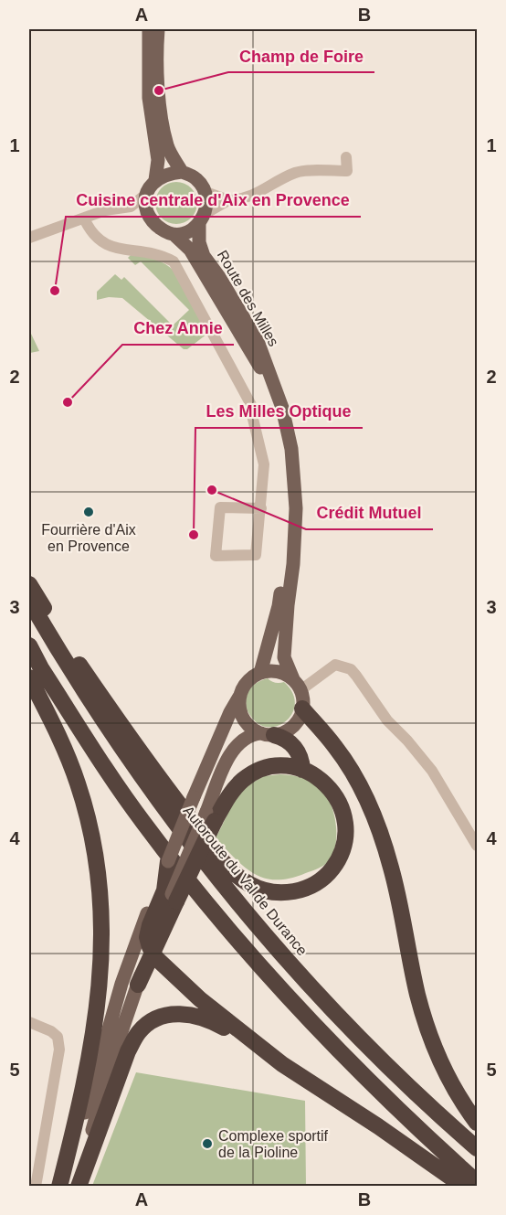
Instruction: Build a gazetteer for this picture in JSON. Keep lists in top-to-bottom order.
{
  "streets": {
    "highway": ["Autoroute du Val de Durance"],
    "main road": ["Route des Milles"]
  },
  "places": [
    "Champ de Foire",
    "Cuisine centrale d'Aix en Provence",
    "Chez Annie",
    "Crédit Mutuel",
    "Fourrière d'Aix en Provence",
    "Les Milles Optique",
    "Complexe sportif de la Pioline"
  ],
  "grid": {
    "columns": ["A", "B"],
    "rows": [
      "1",
      "2",
      "3",
      "4",
      "5"
    ]
  }
}
